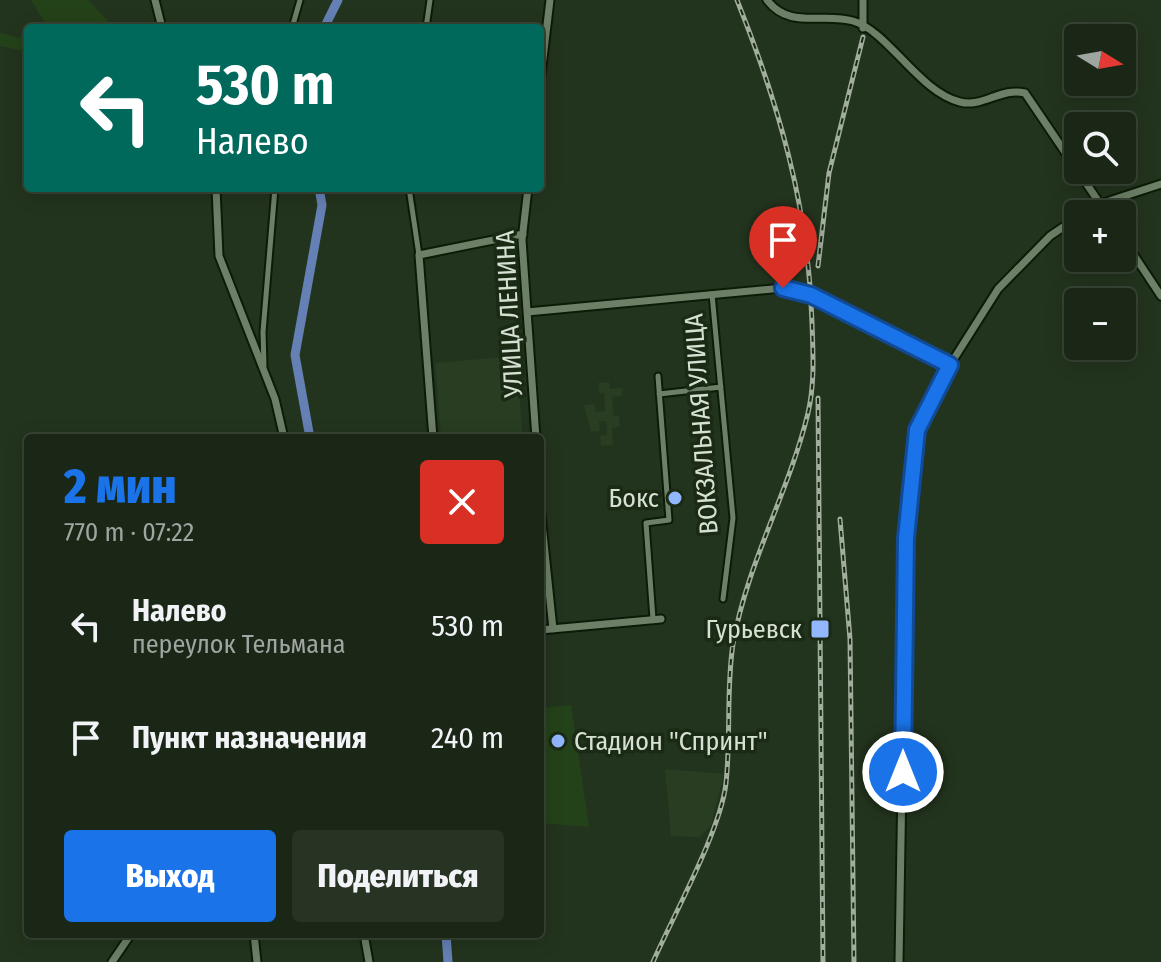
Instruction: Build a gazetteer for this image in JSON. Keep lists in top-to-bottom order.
{
  "streets": {
    "street": ["УЛИЦА ЛЕНИНА", "ВОКЗАЛЬНАЯ УЛИЦА"]
  },
  "places": {
    "other": ["Бокс", "Стадион \"Спринт\""],
    "transit": ["Гурьевск"]
  },
  "north": "right",
  "page": {
    "map_buttons": ["+", "−"],
    "turn": ["530 m", "Налево"],
    "heading": ["2 мин", "770 m · 07:22"],
    "list": [
      {
        "name": "Налево",
        "note": "переулок Тельмана",
        "value": "530 m"
      },
      {
        "name": "Пункт назначения",
        "value": "240 m"
      }
    ],
    "buttons": ["Выход", "Поделиться"]
  }
}
